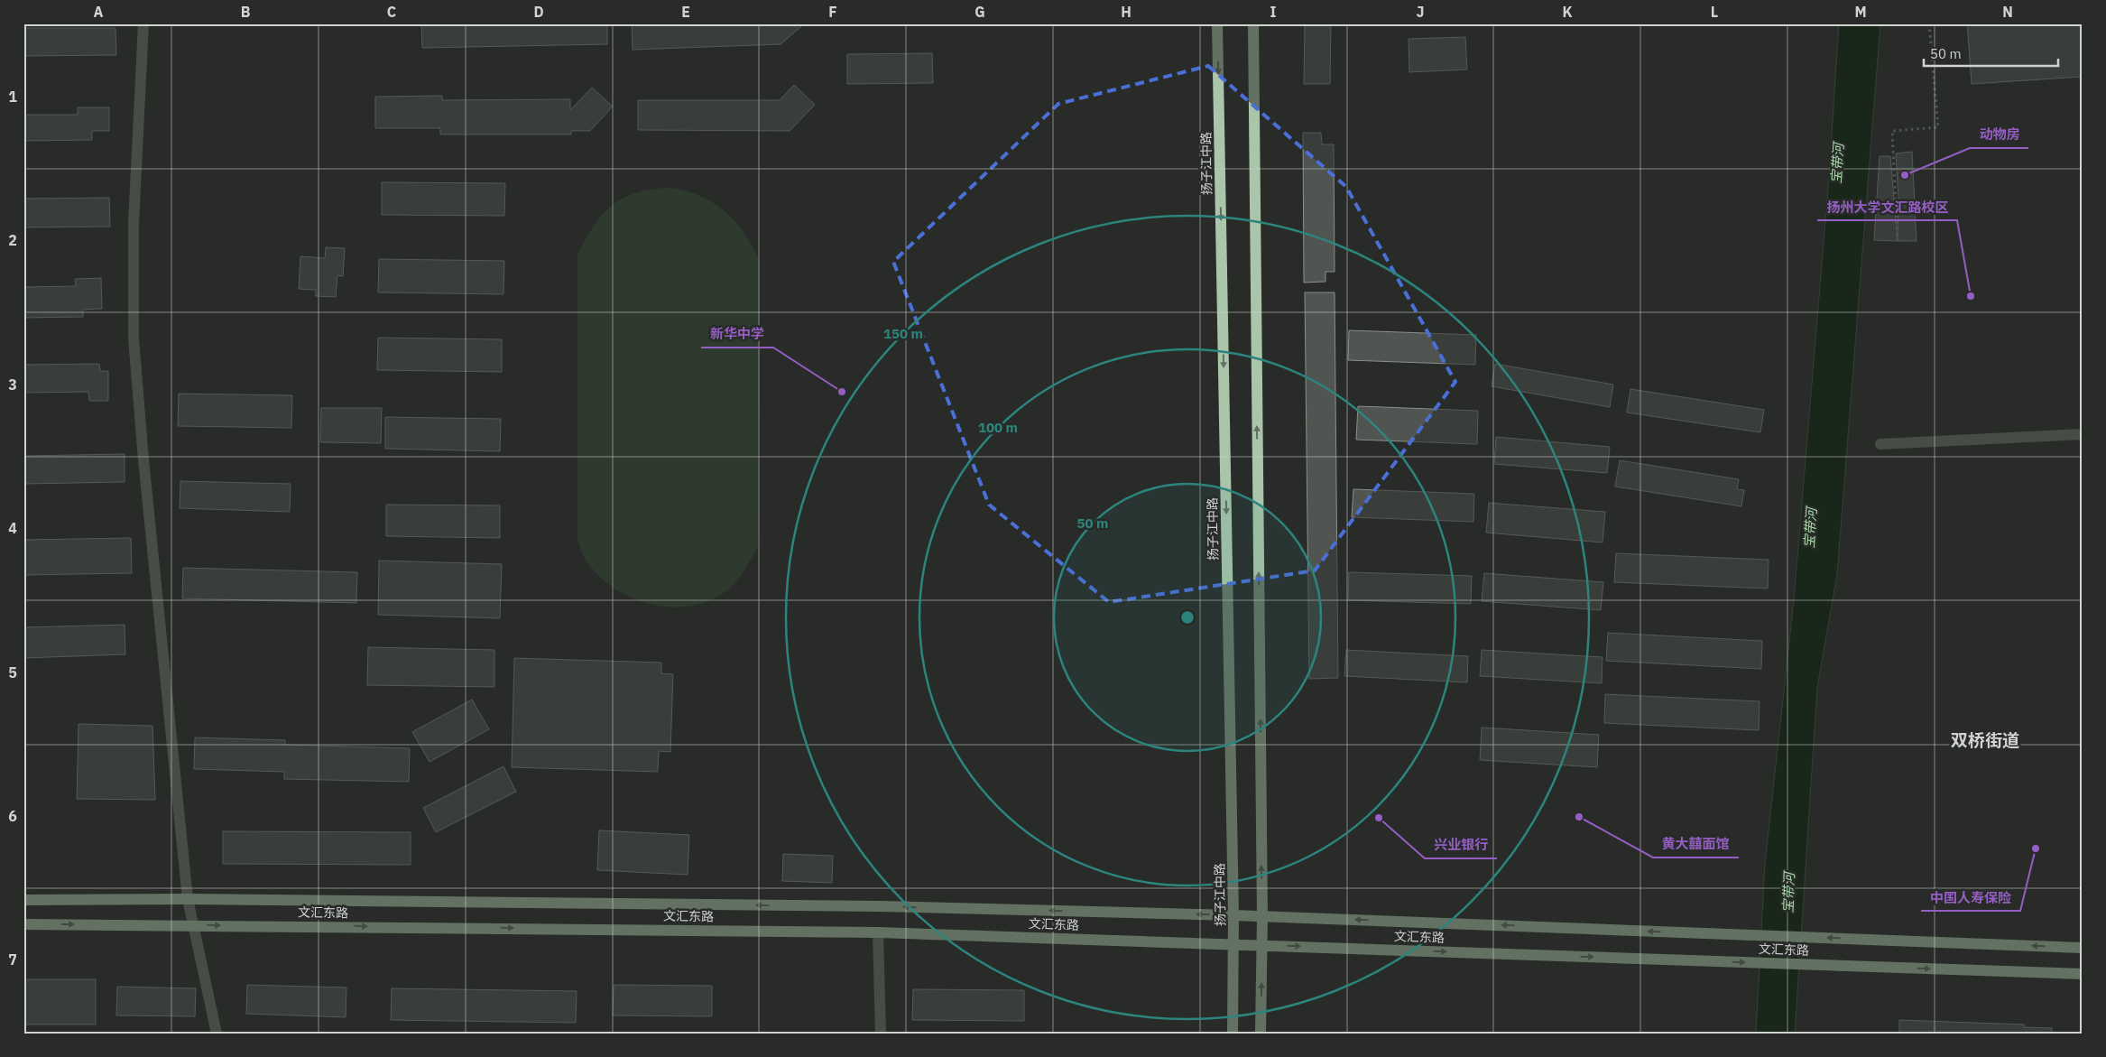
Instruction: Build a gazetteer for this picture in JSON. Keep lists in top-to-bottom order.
{
  "streets": {
    "main road": ["扬子江中路", "文汇东路"]
  },
  "crossings": [
    ["扬子江中路", "文汇东路"]
  ],
  "districts": ["双桥街道"],
  "water": ["宝带河"],
  "places": [
    "动物房",
    "扬州大学文汇路校区",
    "新华中学",
    "黄大囍面馆",
    "兴业银行",
    "中国人寿保险"
  ],
  "scale_bar": "50 m",
  "grid": {
    "columns": [
      "A",
      "B",
      "C",
      "D",
      "E",
      "F",
      "G",
      "H",
      "I",
      "J",
      "K",
      "L",
      "M",
      "N"
    ],
    "rows": [
      "1",
      "2",
      "3",
      "4",
      "5",
      "6",
      "7"
    ]
  },
  "rings": ["150 m", "100 m", "50 m"]
}
